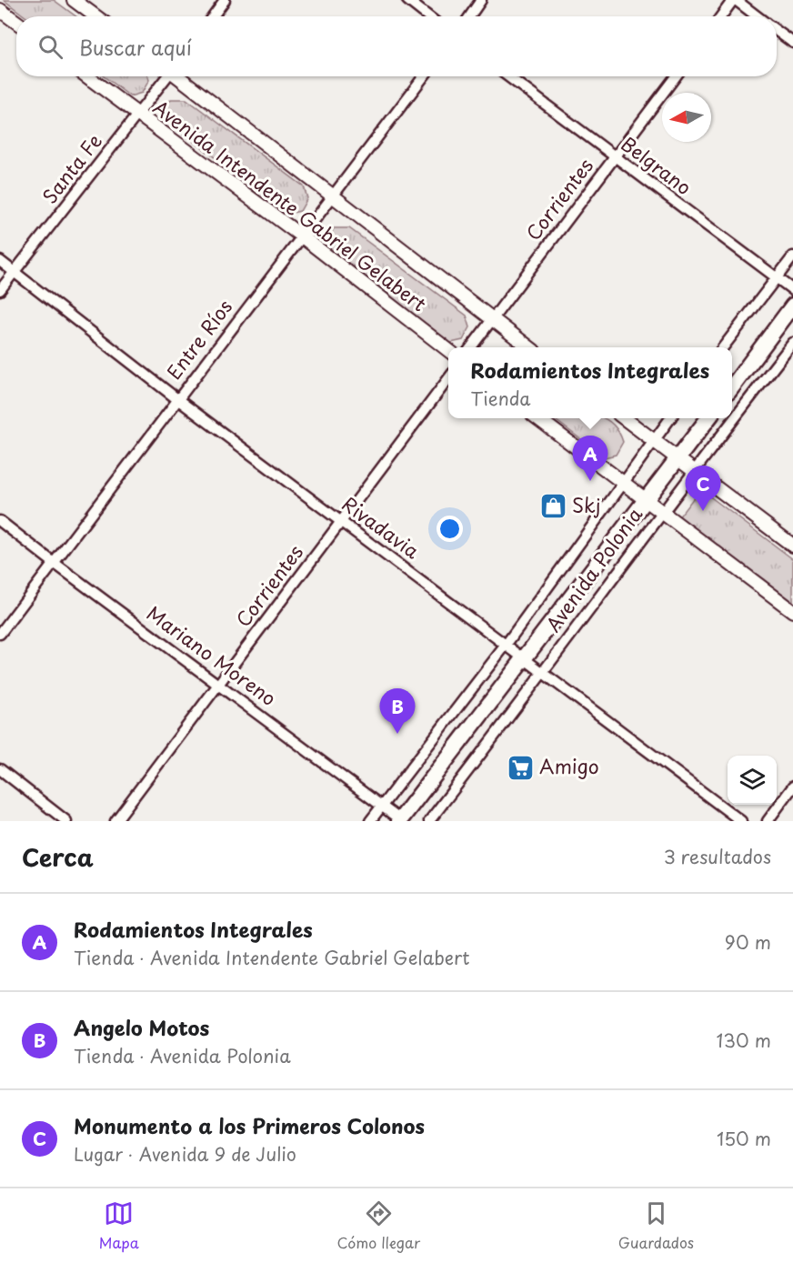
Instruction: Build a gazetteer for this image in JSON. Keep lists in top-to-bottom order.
{
  "streets": {
    "main road": ["Avenida Intendente Gabriel Gelabert", "Avenida Polonia"],
    "street": [
      "Belgrano",
      "Santa Fe",
      "Corrientes",
      "Entre Ríos",
      "Rivadavia",
      "Mariano Moreno"
    ]
  },
  "crossings": [
    ["Belgrano", "Corrientes"],
    ["Santa Fe", "Avenida Intendente Gabriel Gelabert"],
    ["Santa Fe", "Rivadavia"],
    ["Corrientes", "Avenida Intendente Gabriel Gelabert"],
    ["Corrientes", "Rivadavia"],
    ["Corrientes", "Mariano Moreno"],
    ["Avenida Intendente Gabriel Gelabert", "Entre Ríos"],
    ["Entre Ríos", "Rivadavia"],
    ["Entre Ríos", "Mariano Moreno"],
    ["Rivadavia", "Avenida Polonia"],
    ["Avenida Polonia", "Mariano Moreno"]
  ],
  "places": {
    "shop": ["Skj"],
    "supermarket": ["Amigo"]
  },
  "north": "left",
  "page": {
    "search": "Buscar aquí",
    "popup": ["Rodamientos Integrales", "Tienda"],
    "pins": ["A", "C", "B"],
    "heading": ["Cerca", "3 resultados"],
    "list": [
      {
        "mark": "A",
        "name": "Rodamientos Integrales",
        "note": "Tienda · Avenida Intendente Gabriel Gelabert",
        "value": "90 m"
      },
      {
        "mark": "B",
        "name": "Angelo Motos",
        "note": "Tienda · Avenida Polonia",
        "value": "130 m"
      },
      {
        "mark": "C",
        "name": "Monumento a los Primeros Colonos",
        "note": "Lugar · Avenida 9 de Julio",
        "value": "150 m"
      }
    ],
    "nav": ["Mapa", "Cómo llegar", "Guardados"]
  }
}
